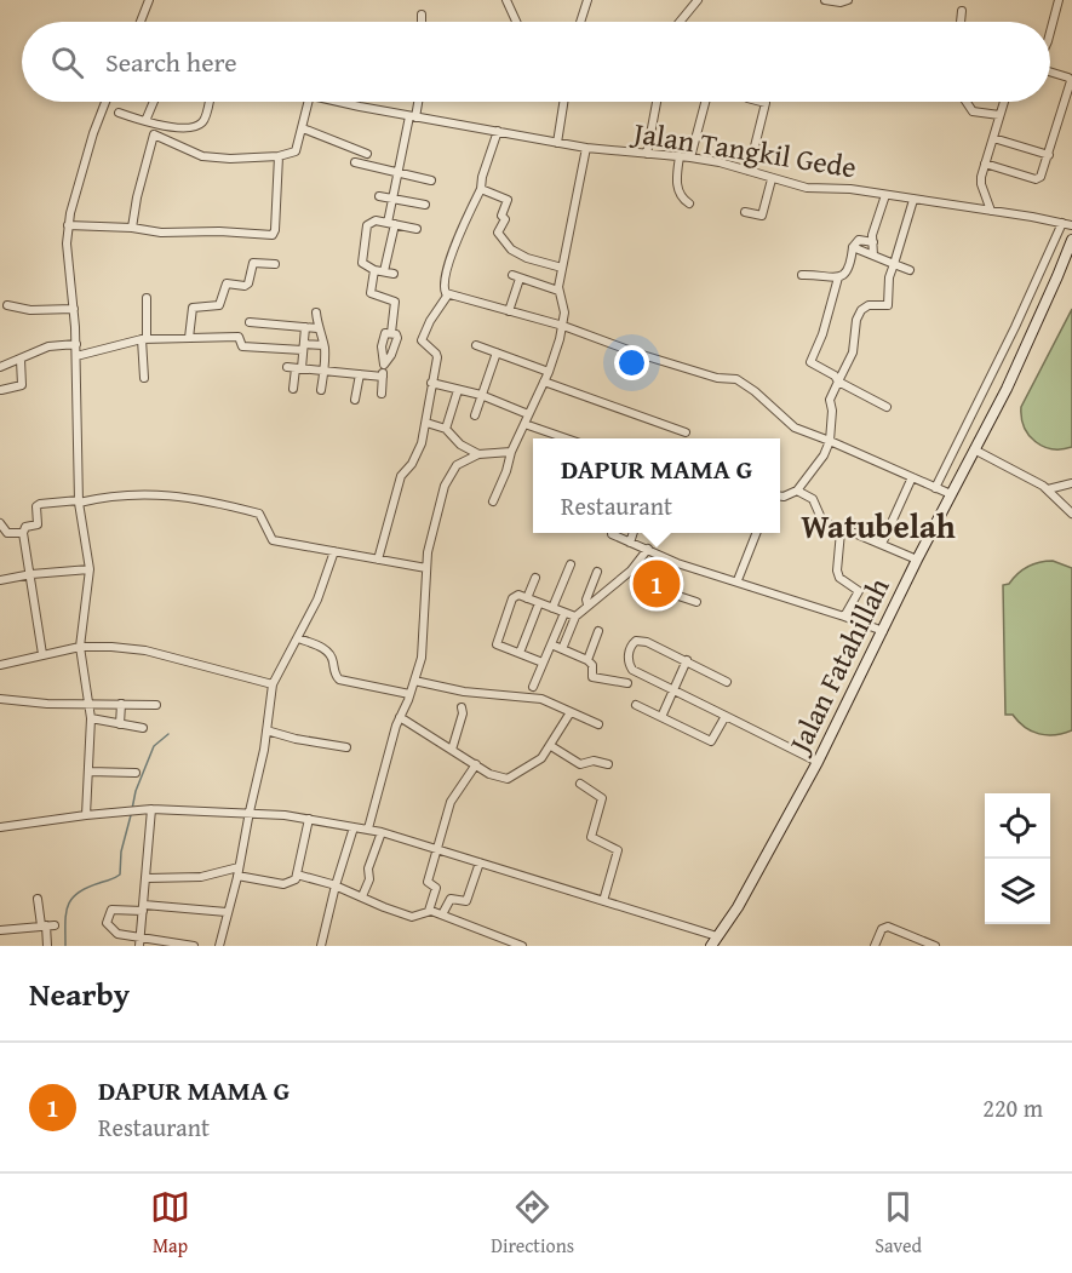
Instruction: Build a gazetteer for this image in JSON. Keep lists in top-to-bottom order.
{
  "streets": {
    "street": ["Jalan Tangkil Gede", "Jalan Fatahillah"]
  },
  "districts": ["Watubelah"],
  "page": {
    "search": "Search here",
    "popup": ["DAPUR MAMA G", "Restaurant"],
    "pins": "1",
    "heading": "Nearby",
    "list": [
      {
        "mark": "1",
        "name": "DAPUR MAMA G",
        "note": "Restaurant",
        "value": "220 m"
      }
    ],
    "nav": ["Map", "Directions", "Saved"]
  }
}
